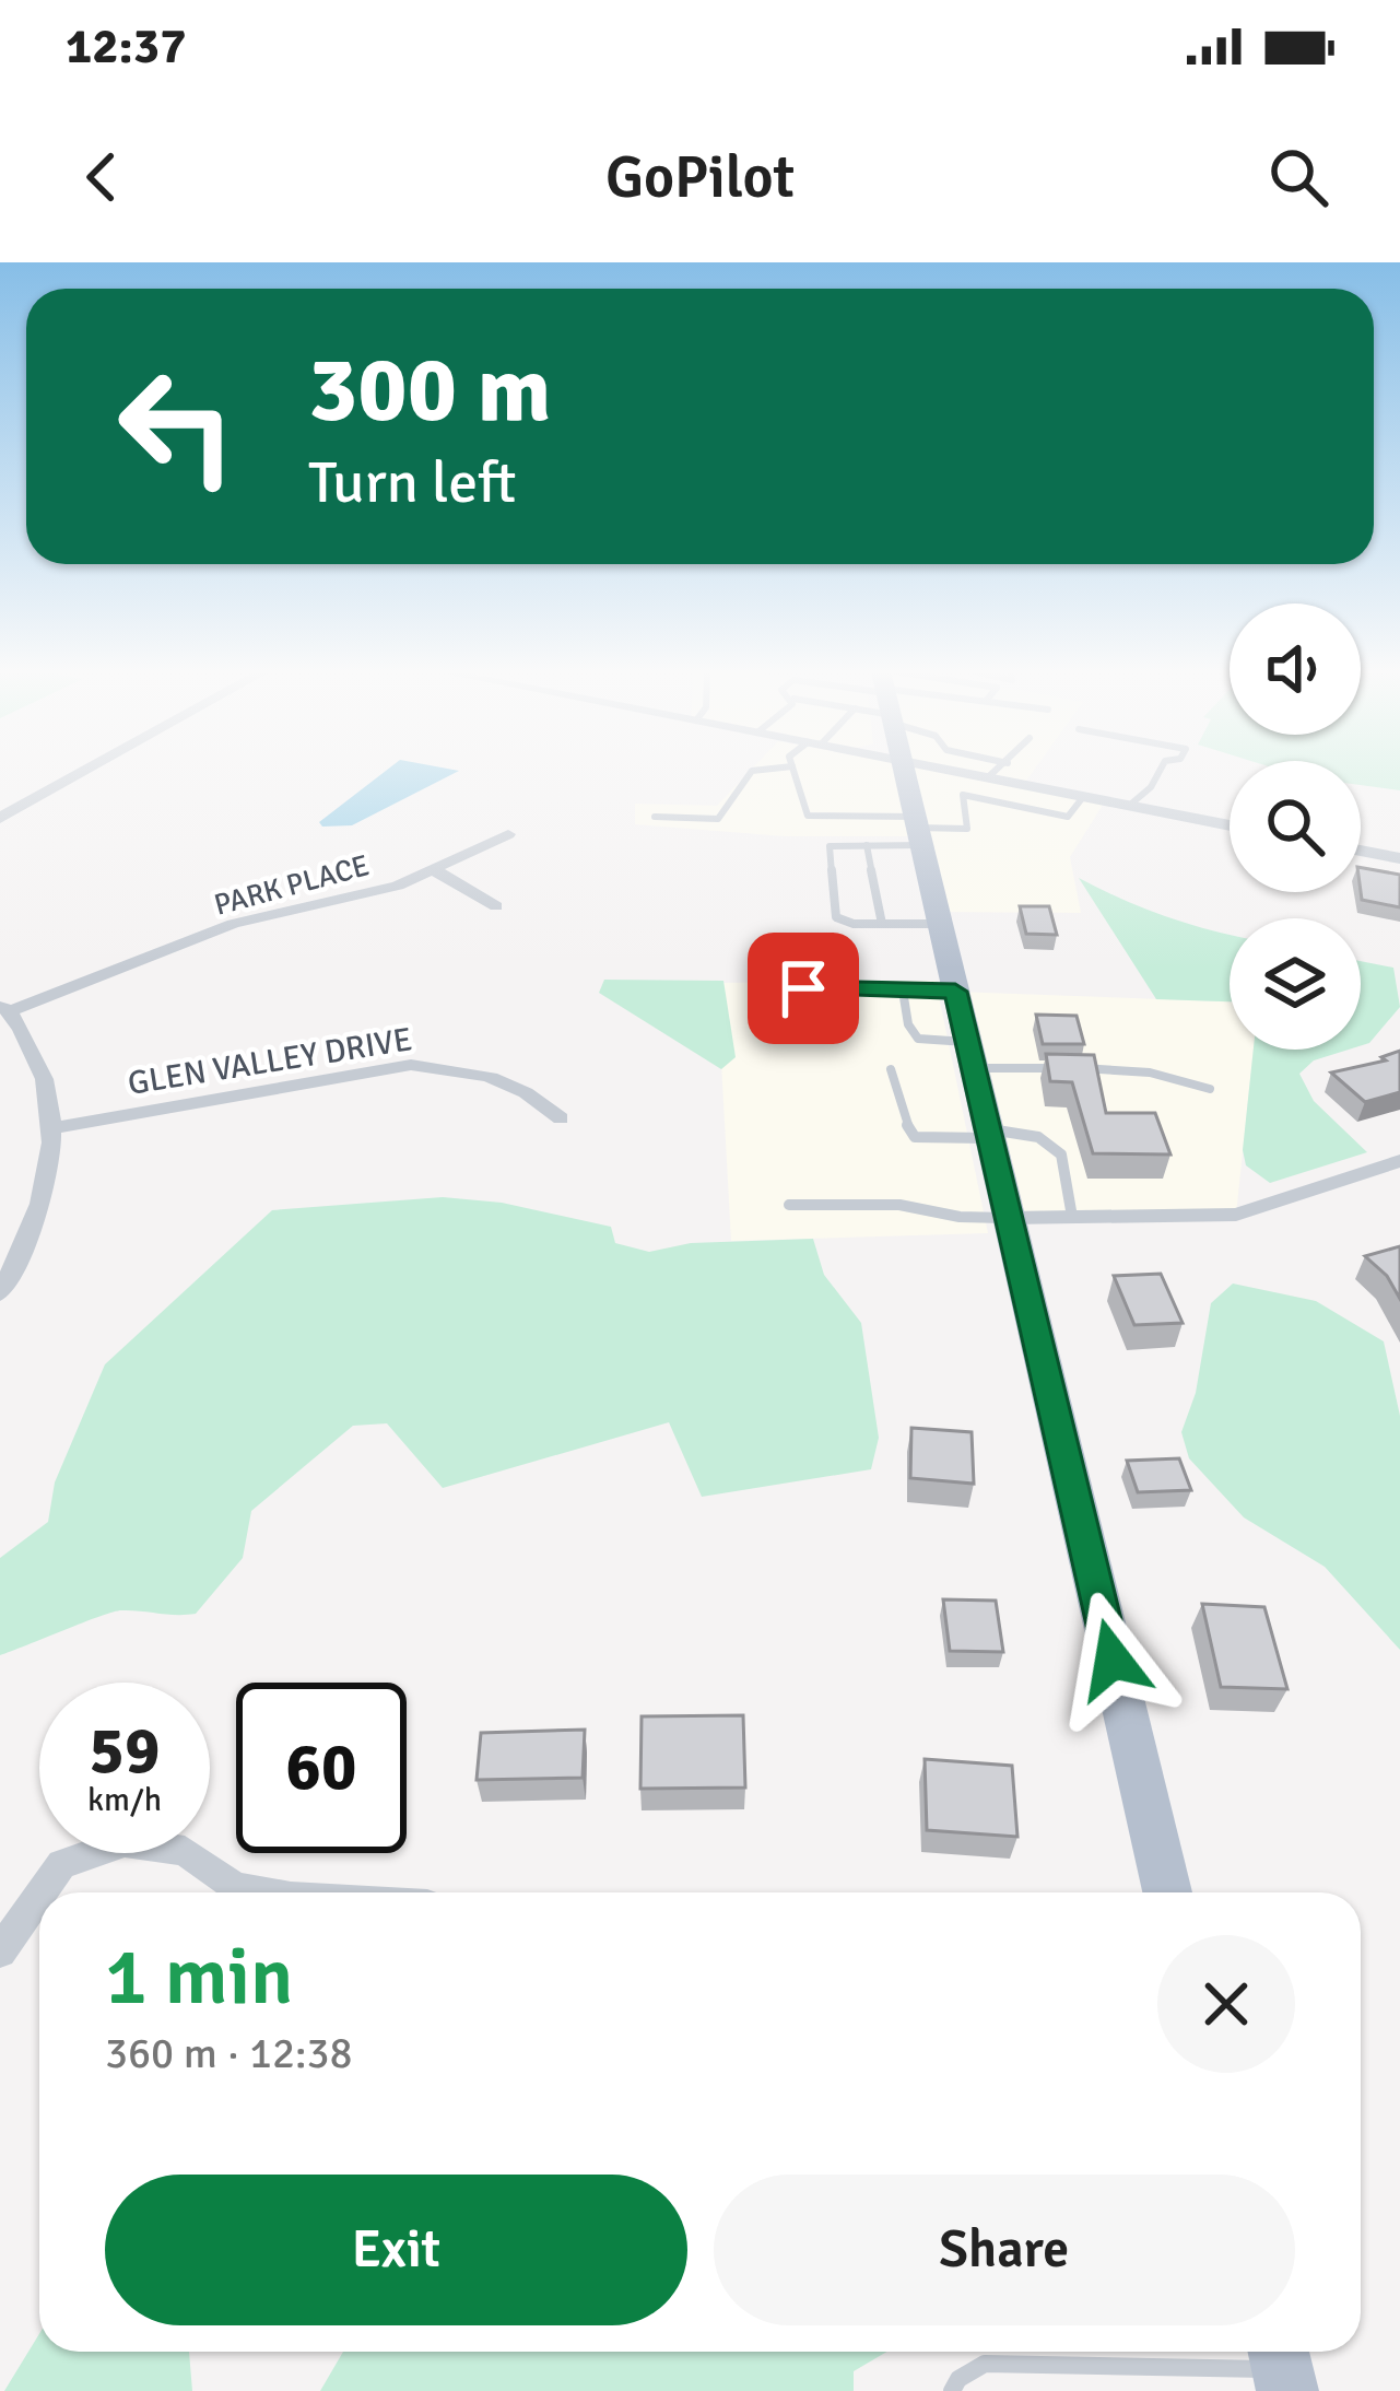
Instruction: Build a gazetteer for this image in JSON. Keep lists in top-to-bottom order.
{
  "streets": {
    "street": ["PARK PLACE", "GLEN VALLEY DRIVE"]
  },
  "page": {
    "status": "12:37",
    "header": "GoPilot",
    "turn": ["300 m", "Turn left"],
    "speed": "59 km/h",
    "limit": "60",
    "heading": ["1 min", "360 m · 12:38"],
    "buttons": ["Exit", "Share"]
  }
}
